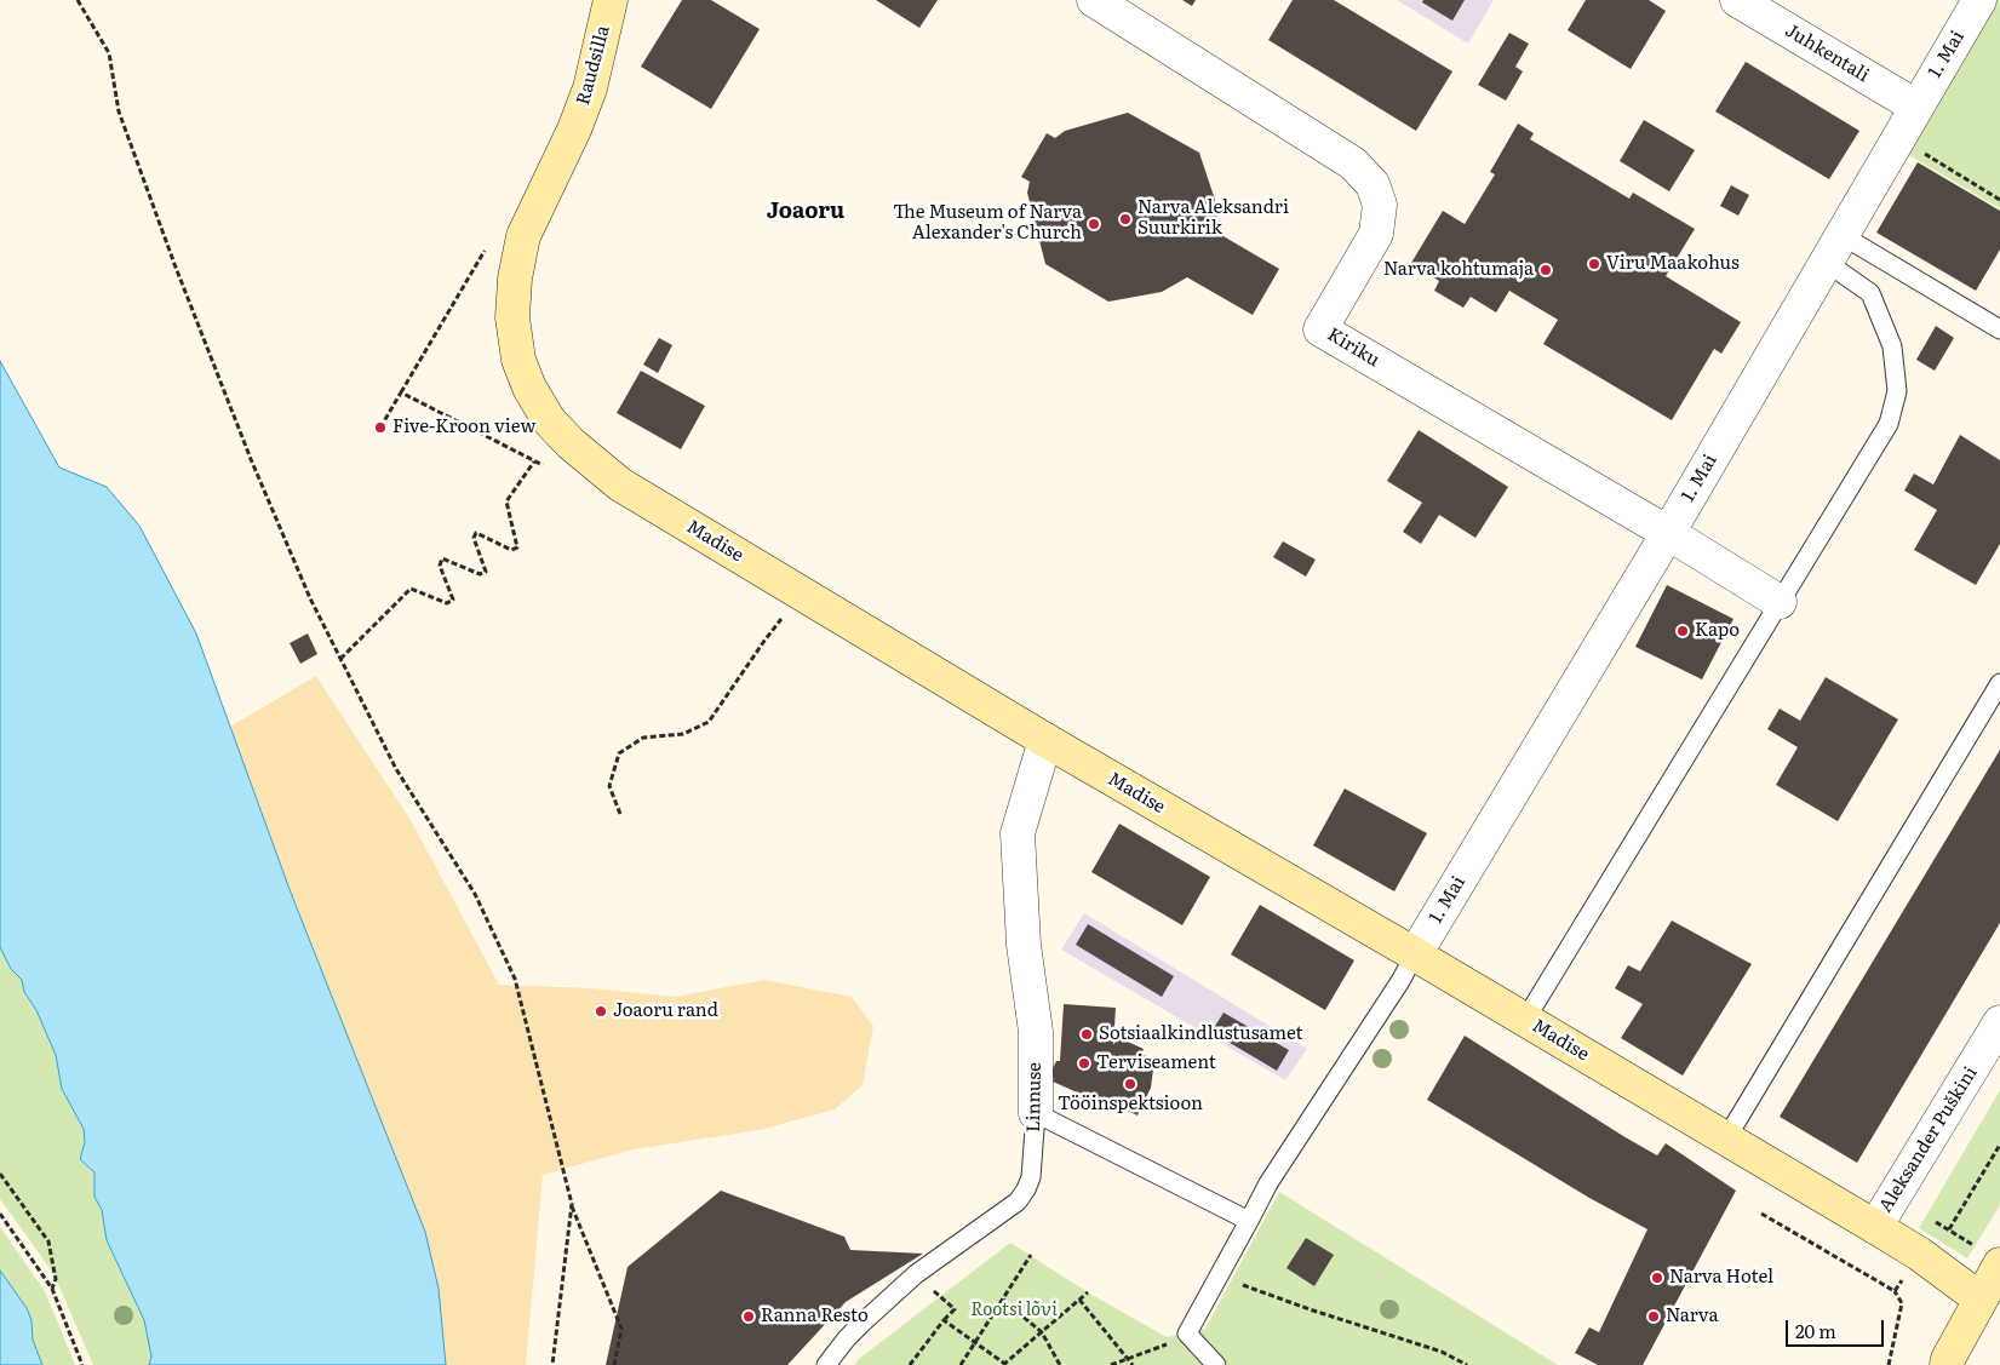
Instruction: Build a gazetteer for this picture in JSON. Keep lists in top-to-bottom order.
{
  "streets": {
    "street": [
      "Juhkentali",
      "1. Mai",
      "Raudsilla",
      "Kiriku",
      "Madise",
      "Linnuse",
      "Aleksander Puškini"
    ]
  },
  "crossings": [
    ["Juhkentali", "1. Mai"],
    ["1. Mai", "Kiriku"],
    ["1. Mai", "Madise"],
    ["Raudsilla", "Madise"],
    ["Madise", "Linnuse"],
    ["Madise", "Aleksander Puškini"]
  ],
  "districts": ["Joaoru"],
  "parks": ["Rootsi lõvi"],
  "places": [
    "Narva Aleksandri Suurkirik",
    "The Museum of Narva Alexander's Church",
    "Viru Maakohus",
    "Narva kohtumaja",
    "Five-Kroon view",
    "Kapo",
    "Joaoru rand",
    "Sotsiaalkindlustusamet",
    "Terviseament",
    "Tööinspektsioon",
    "Narva Hotel",
    "Ranna Resto",
    "Narva"
  ],
  "scale_bar": "20 m"
}
